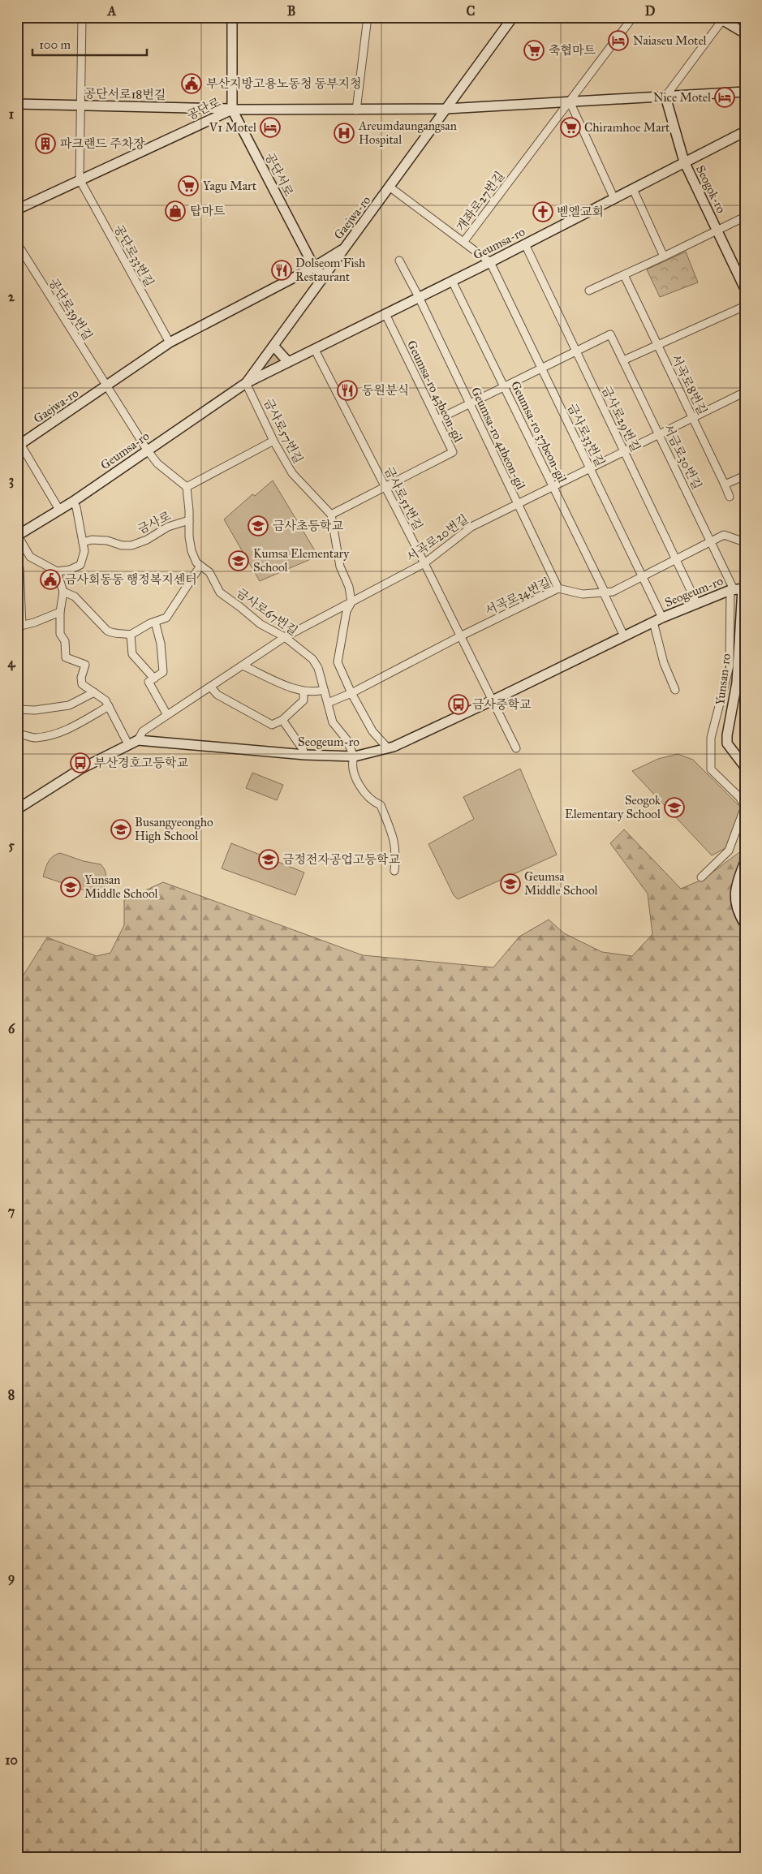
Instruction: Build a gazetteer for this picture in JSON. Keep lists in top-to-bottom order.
{
  "streets": {
    "street": [
      "공단서로18번길",
      "공단로",
      "공단서로",
      "Seogok-ro",
      "개좌로27번길",
      "Gaejwa-ro",
      "Geumsa-ro",
      "공단로33번길",
      "공단로39번길",
      "서곡로8번길",
      "Geumsa-ro 43beon-gil",
      "금사로29번길",
      "금사로57번길",
      "Geumsa-ro 37beon-gil",
      "금사로33번길",
      "Geumsa-ro 41beon-gil",
      "서금로30번길",
      "금사로51번길",
      "금사로",
      "서곡로20번길",
      "Seogeum-ro",
      "서곡로34번길",
      "금사로67번길",
      "Yunsan-ro"
    ]
  },
  "crossings": [
    ["공단서로18번길", "공단로"],
    ["공단서로18번길", "공단서로"],
    ["공단로", "공단서로"],
    ["공단로", "Seogok-ro"],
    ["공단로", "개좌로27번길"],
    ["공단로", "Gaejwa-ro"],
    ["공단로", "공단로33번길"],
    ["공단서로", "Gaejwa-ro"],
    ["공단서로", "Geumsa-ro"],
    ["Seogok-ro", "Geumsa-ro"],
    ["개좌로27번길", "Gaejwa-ro"],
    ["Gaejwa-ro", "Geumsa-ro"],
    ["Gaejwa-ro", "공단로33번길"],
    ["Gaejwa-ro", "공단로39번길"],
    ["Geumsa-ro", "Geumsa-ro 43beon-gil"],
    ["Geumsa-ro", "금사로29번길"],
    ["Geumsa-ro", "금사로57번길"],
    ["Geumsa-ro", "Geumsa-ro 37beon-gil"],
    ["Geumsa-ro", "금사로33번길"],
    ["Geumsa-ro", "Geumsa-ro 41beon-gil"],
    ["Geumsa-ro", "금사로51번길"],
    ["서곡로8번길", "서곡로20번길"],
    ["Geumsa-ro 43beon-gil", "금사로51번길"],
    ["금사로29번길", "서금로30번길"],
    ["금사로29번길", "서곡로20번길"],
    ["금사로29번길", "Seogeum-ro"],
    ["금사로29번길", "서곡로34번길"],
    ["Geumsa-ro 37beon-gil", "서곡로20번길"],
    ["Geumsa-ro 37beon-gil", "Seogeum-ro"],
    ["Geumsa-ro 37beon-gil", "서곡로34번길"],
    ["금사로33번길", "서곡로20번길"],
    ["금사로33번길", "Seogeum-ro"],
    ["금사로33번길", "서곡로34번길"],
    ["Geumsa-ro 41beon-gil", "서곡로20번길"],
    ["Geumsa-ro 41beon-gil", "서곡로34번길"],
    ["서금로30번길", "서곡로20번길"],
    ["서금로30번길", "Seogeum-ro"],
    ["서금로30번길", "서곡로34번길"],
    ["서금로30번길", "Yunsan-ro"],
    ["금사로51번길", "서곡로20번길"],
    ["금사로51번길", "Seogeum-ro"],
    ["금사로51번길", "서곡로34번길"],
    ["금사로", "금사로67번길"],
    ["서곡로20번길", "Seogeum-ro"],
    ["서곡로20번길", "금사로67번길"],
    ["Seogeum-ro", "금사로67번길"],
    ["Seogeum-ro", "Yunsan-ro"],
    ["서곡로34번길", "금사로67번길"]
  ],
  "places": {
    "hotel": ["Naiaseu Motel", "Nice Motel", "V1 Motel"],
    "supermarket": ["축협마트", "Chiramhoe Mart", "Yagu Mart"],
    "public building": ["부산지방고용노동청 동부지청", "금사회동동 행정복지센터"],
    "hospital": ["Areumdaungangsan Hospital"],
    "building": ["파크랜드 주차장"],
    "shop": ["탑마트"],
    "church": ["벧엘교회"],
    "restaurant": ["Dolseom Fish Restaurant", "동원분식"],
    "school or university": [
      "금사초등학교",
      "Kumsa Elementary School",
      "Seogok Elementary School",
      "Busangyeongho High School",
      "금정전자공업고등학교",
      "Geumsa Middle School",
      "Yunsan Middle School"
    ],
    "bus stop": ["금사중학교", "부산경호고등학교"]
  },
  "scale_bar": "100 m",
  "grid": {
    "columns": [
      "A",
      "B",
      "C",
      "D"
    ],
    "rows": [
      "1",
      "2",
      "3",
      "4",
      "5",
      "6",
      "7",
      "8",
      "9",
      "10"
    ]
  }
}
